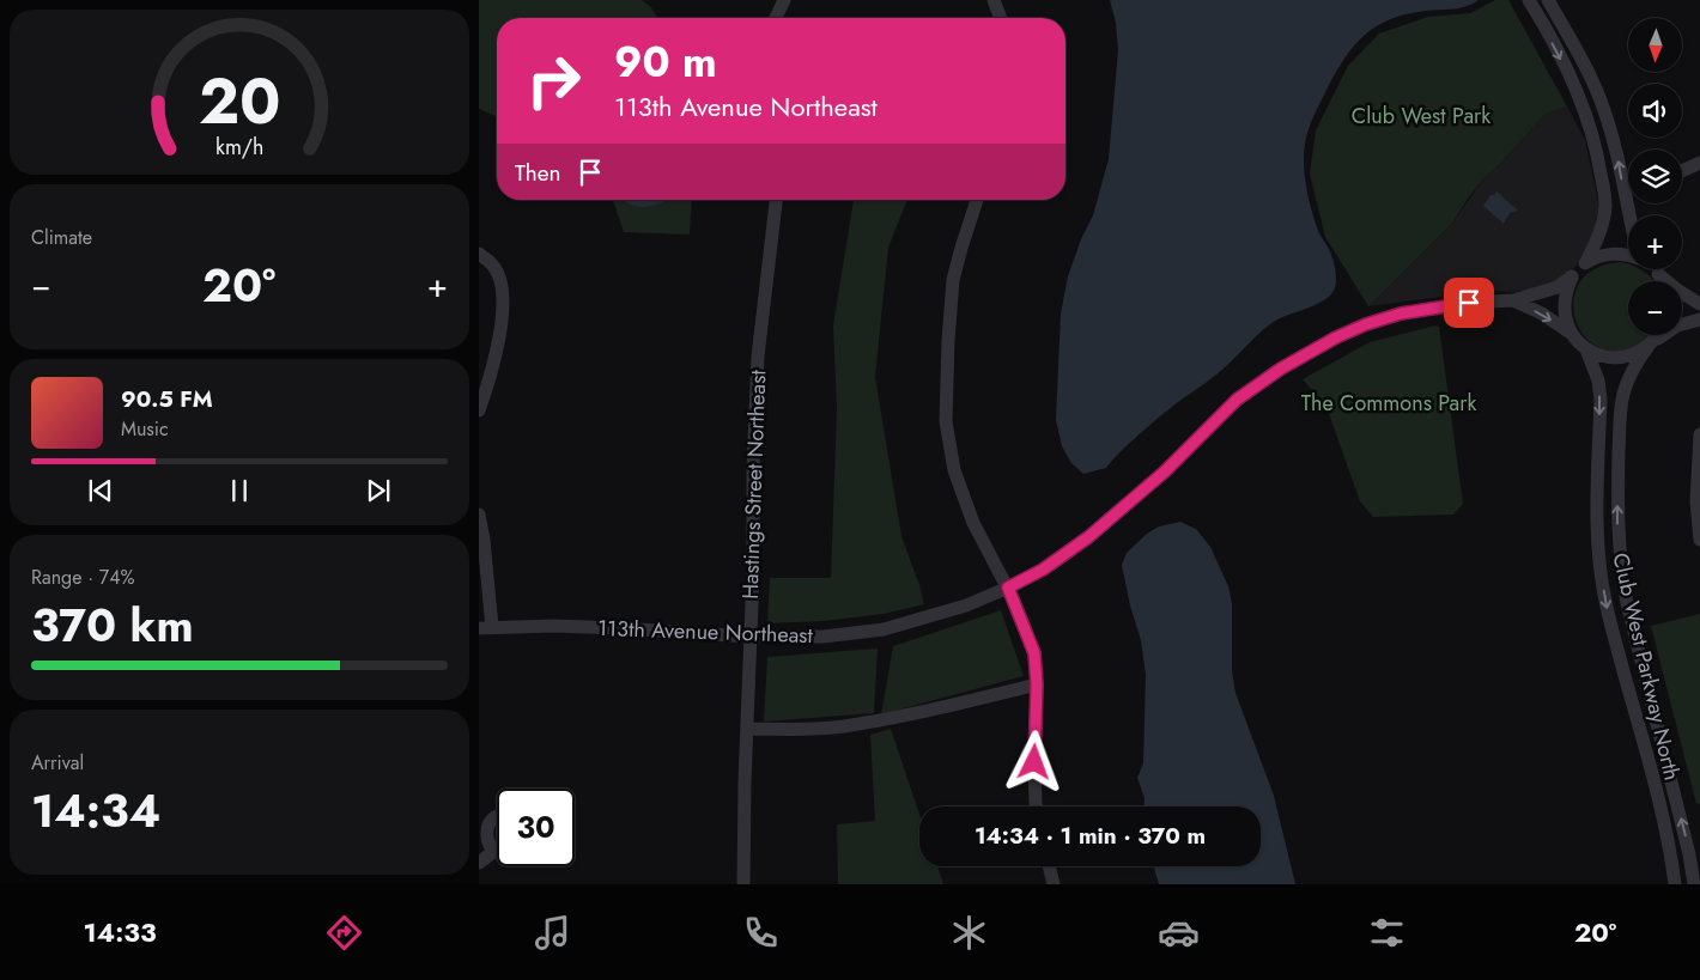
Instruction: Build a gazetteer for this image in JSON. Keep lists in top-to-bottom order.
{
  "streets": {
    "street": ["Hastings Street Northeast", "113th Avenue Northeast", "Club West Parkway North"]
  },
  "crossings": [
    ["Hastings Street Northeast", "113th Avenue Northeast"]
  ],
  "parks": ["Club West Park", "The Commons Park"],
  "north": "bottom",
  "page": {
    "map_buttons": ["+", "−"],
    "turn": ["90 m", "113th Avenue Northeast"],
    "then": "Then",
    "tile": [
      "Climate",
      ["Range · 74%", "370 km"],
      ["Arrival", "14:34"]
    ],
    "heat": ["−", "20°", "+"],
    "song": ["90.5 FM", "Music"],
    "limit": "30",
    "trip": "14:34 · 1 min · 370 m",
    "tabs": ["14:33", "20°"],
    "gauge": ["20", "km/h"]
  }
}
